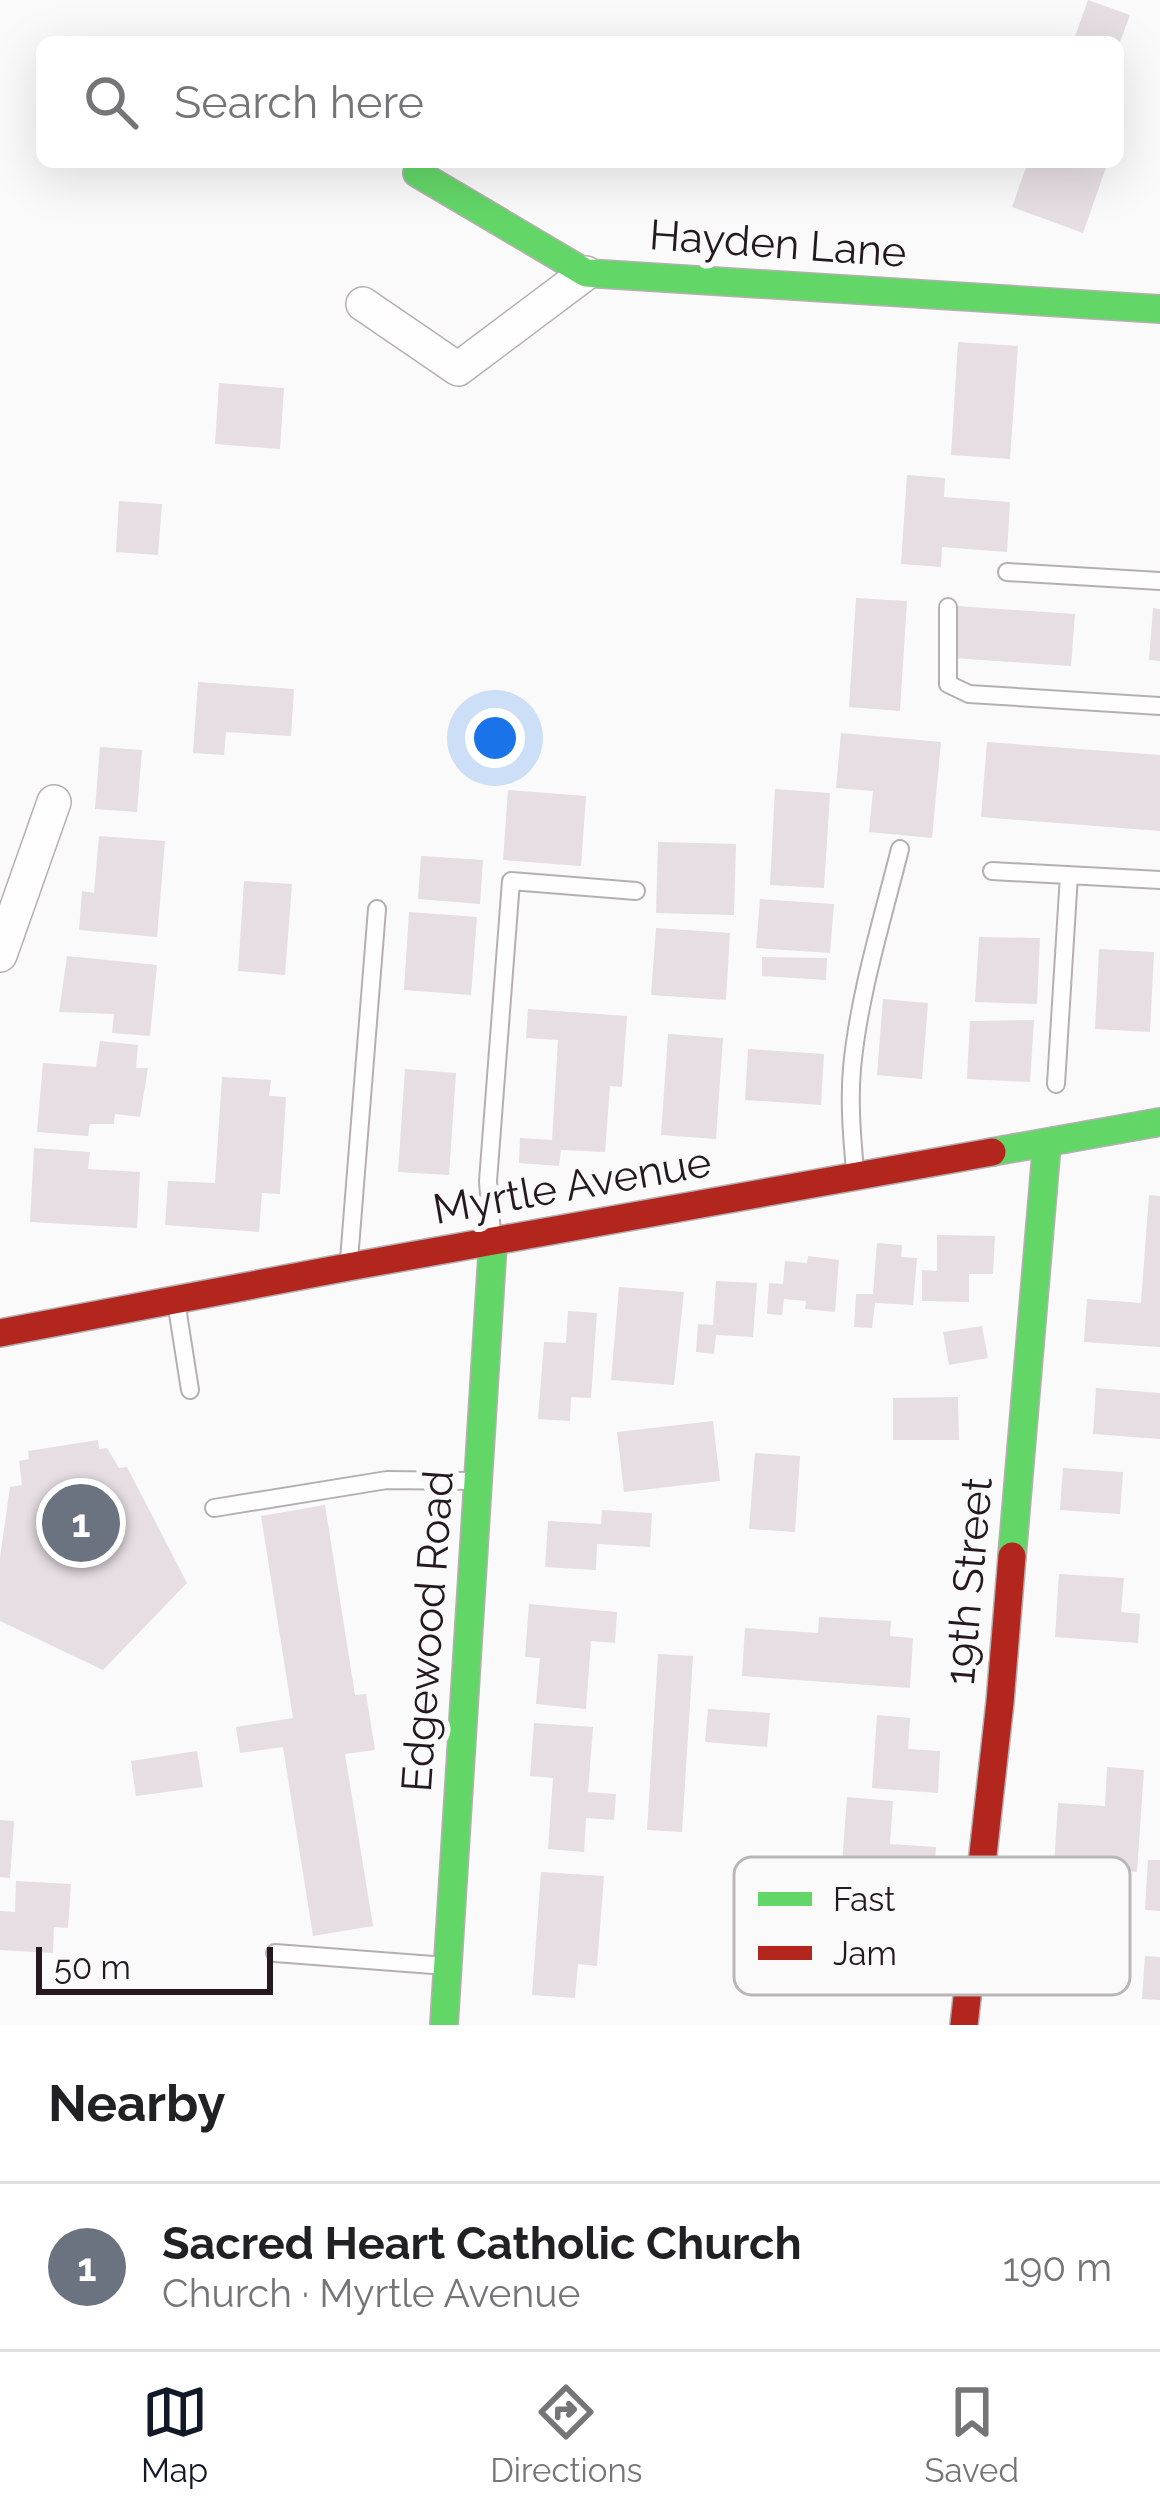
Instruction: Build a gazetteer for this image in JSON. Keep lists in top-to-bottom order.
{
  "streets": {
    "street": [
      "Hayden Lane",
      "Myrtle Avenue",
      "19th Street",
      "Edgewood Road"
    ]
  },
  "crossings": [
    ["Myrtle Avenue", "19th Street"],
    ["Myrtle Avenue", "Edgewood Road"]
  ],
  "legend": ["Fast", "Jam"],
  "scale_bar": "50 m",
  "page": {
    "search": "Search here",
    "pins": "1",
    "scale": "50 m",
    "heading": "Nearby",
    "list": [
      {
        "mark": "1",
        "name": "Sacred Heart Catholic Church",
        "note": "Church · Myrtle Avenue",
        "value": "190 m"
      }
    ],
    "nav": ["Map", "Directions", "Saved"]
  }
}
